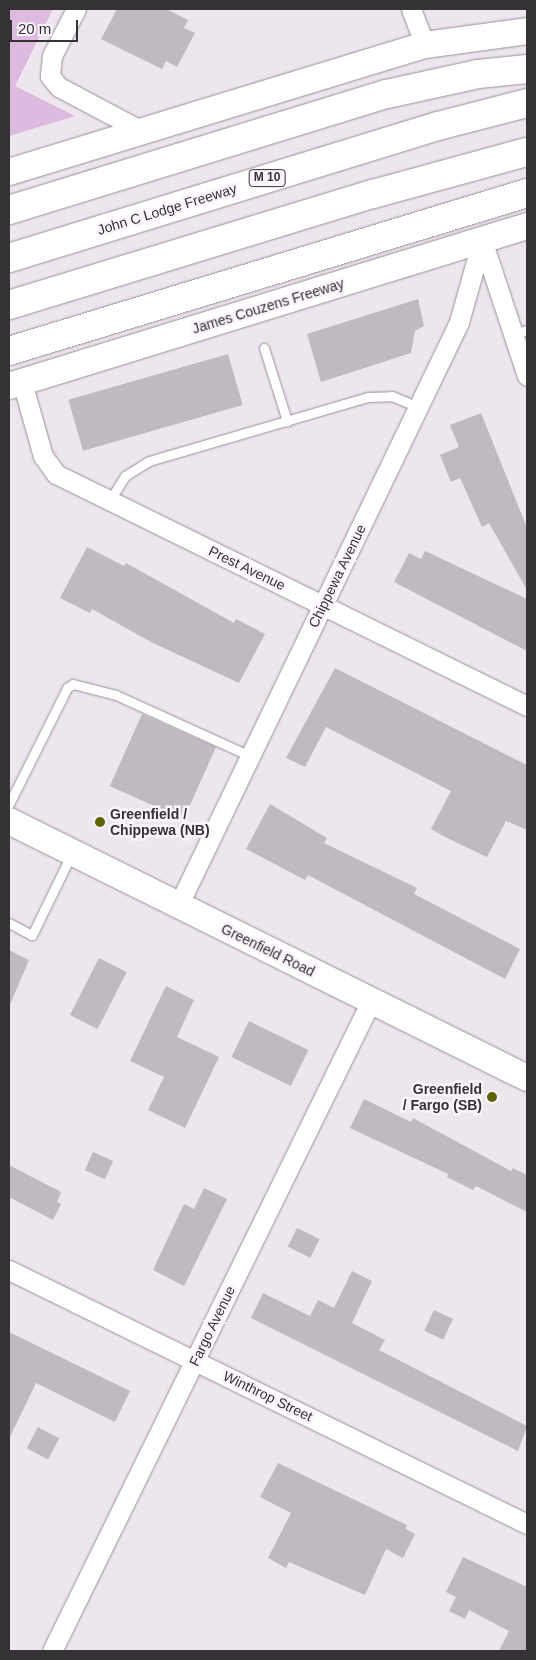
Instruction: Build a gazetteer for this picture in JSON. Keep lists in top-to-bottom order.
{
  "streets": {
    "highway": ["M 10", "John C Lodge Freeway"],
    "main road": ["James Couzens Freeway", "Greenfield Road"],
    "street": [
      "Prest Avenue",
      "Chippewa Avenue",
      "Fargo Avenue",
      "Winthrop Street"
    ]
  },
  "crossings": [
    ["James Couzens Freeway", "Prest Avenue"],
    ["James Couzens Freeway", "Chippewa Avenue"],
    ["Prest Avenue", "Chippewa Avenue"],
    ["Chippewa Avenue", "Greenfield Road"],
    ["Greenfield Road", "Fargo Avenue"],
    ["Fargo Avenue", "Winthrop Street"]
  ],
  "places": ["Greenfield / Chippewa (NB)", "Greenfield / Fargo (SB)"],
  "scale_bar": "20 m"
}
